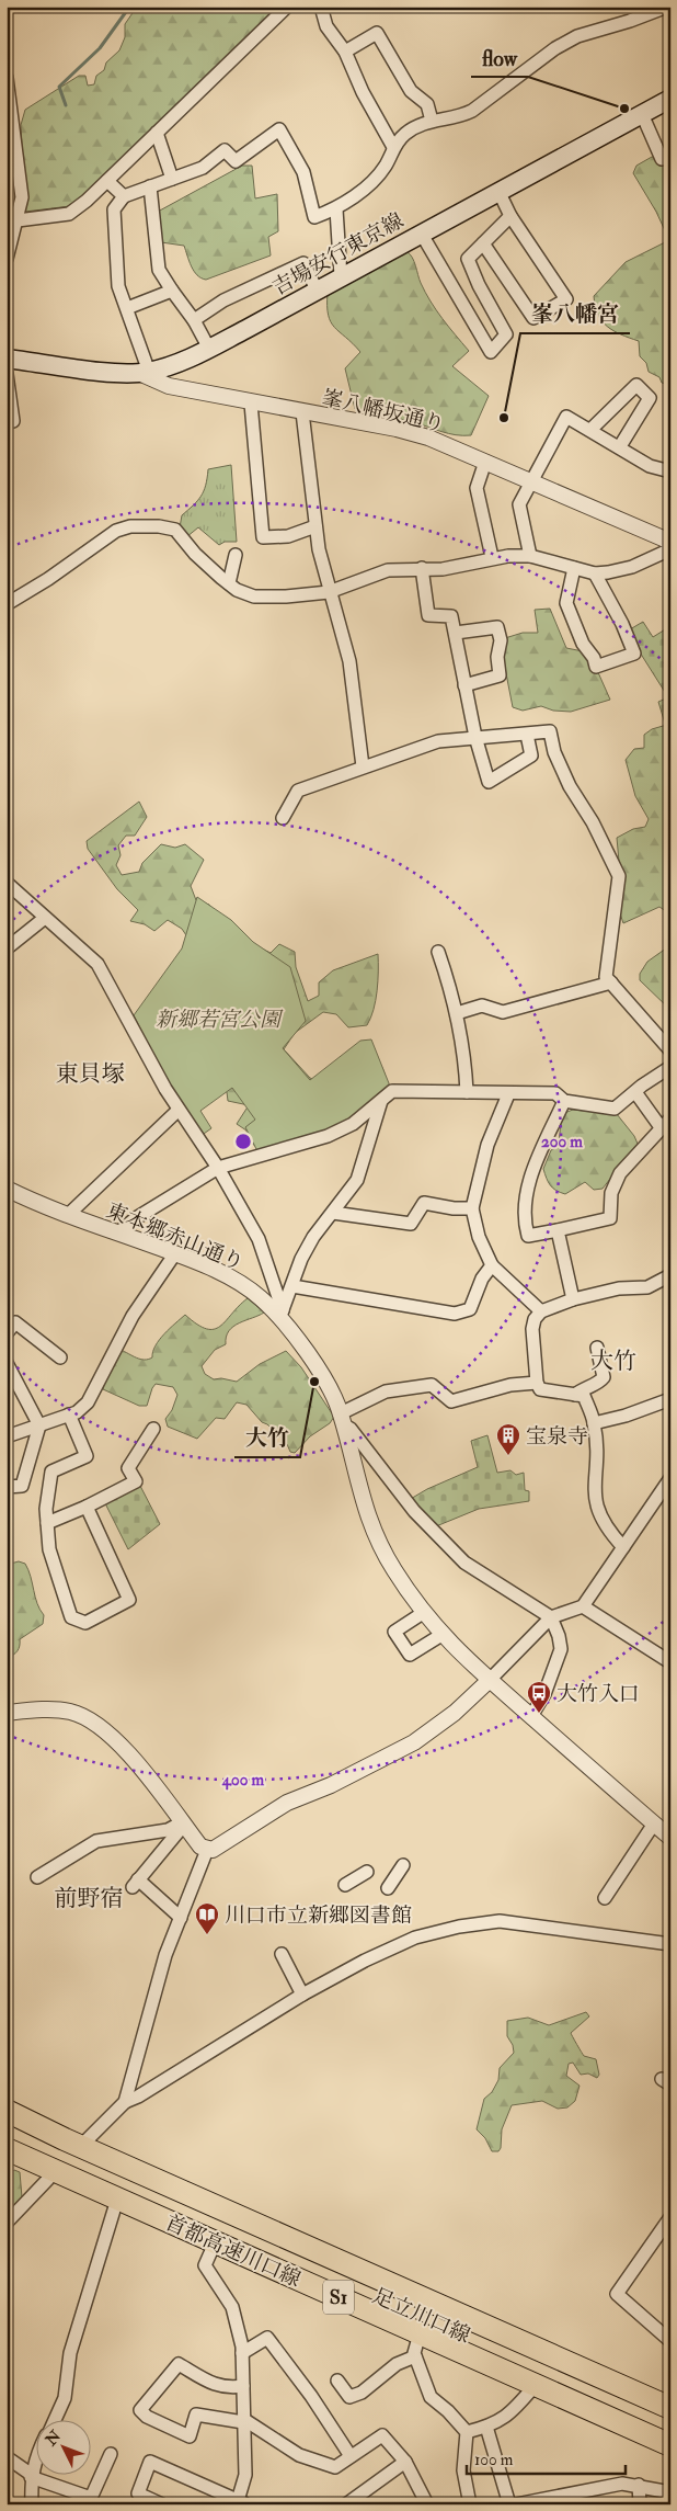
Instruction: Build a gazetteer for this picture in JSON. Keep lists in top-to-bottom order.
{
  "streets": {
    "highway": ["首都高速川口線", "S1"],
    "main road": ["吉場安行東京線", "足立川口線"],
    "street": ["峯八幡坂通り", "東本郷赤山通り"]
  },
  "crossings": [
    ["吉場安行東京線", "峯八幡坂通り"],
    ["首都高速川口線", "足立川口線"]
  ],
  "districts": ["東貝塚", "大竹", "前野宿"],
  "parks": ["新郷若宮公園"],
  "places": {
    "other": ["flow", "峯八幡宮", "大竹"],
    "building": ["宝泉寺"],
    "bus stop": ["大竹入口"],
    "library": ["川口市立新郷図書館"]
  },
  "scale_bar": "100 m",
  "north": "top left",
  "rings": ["200 m", "400 m"]
}
